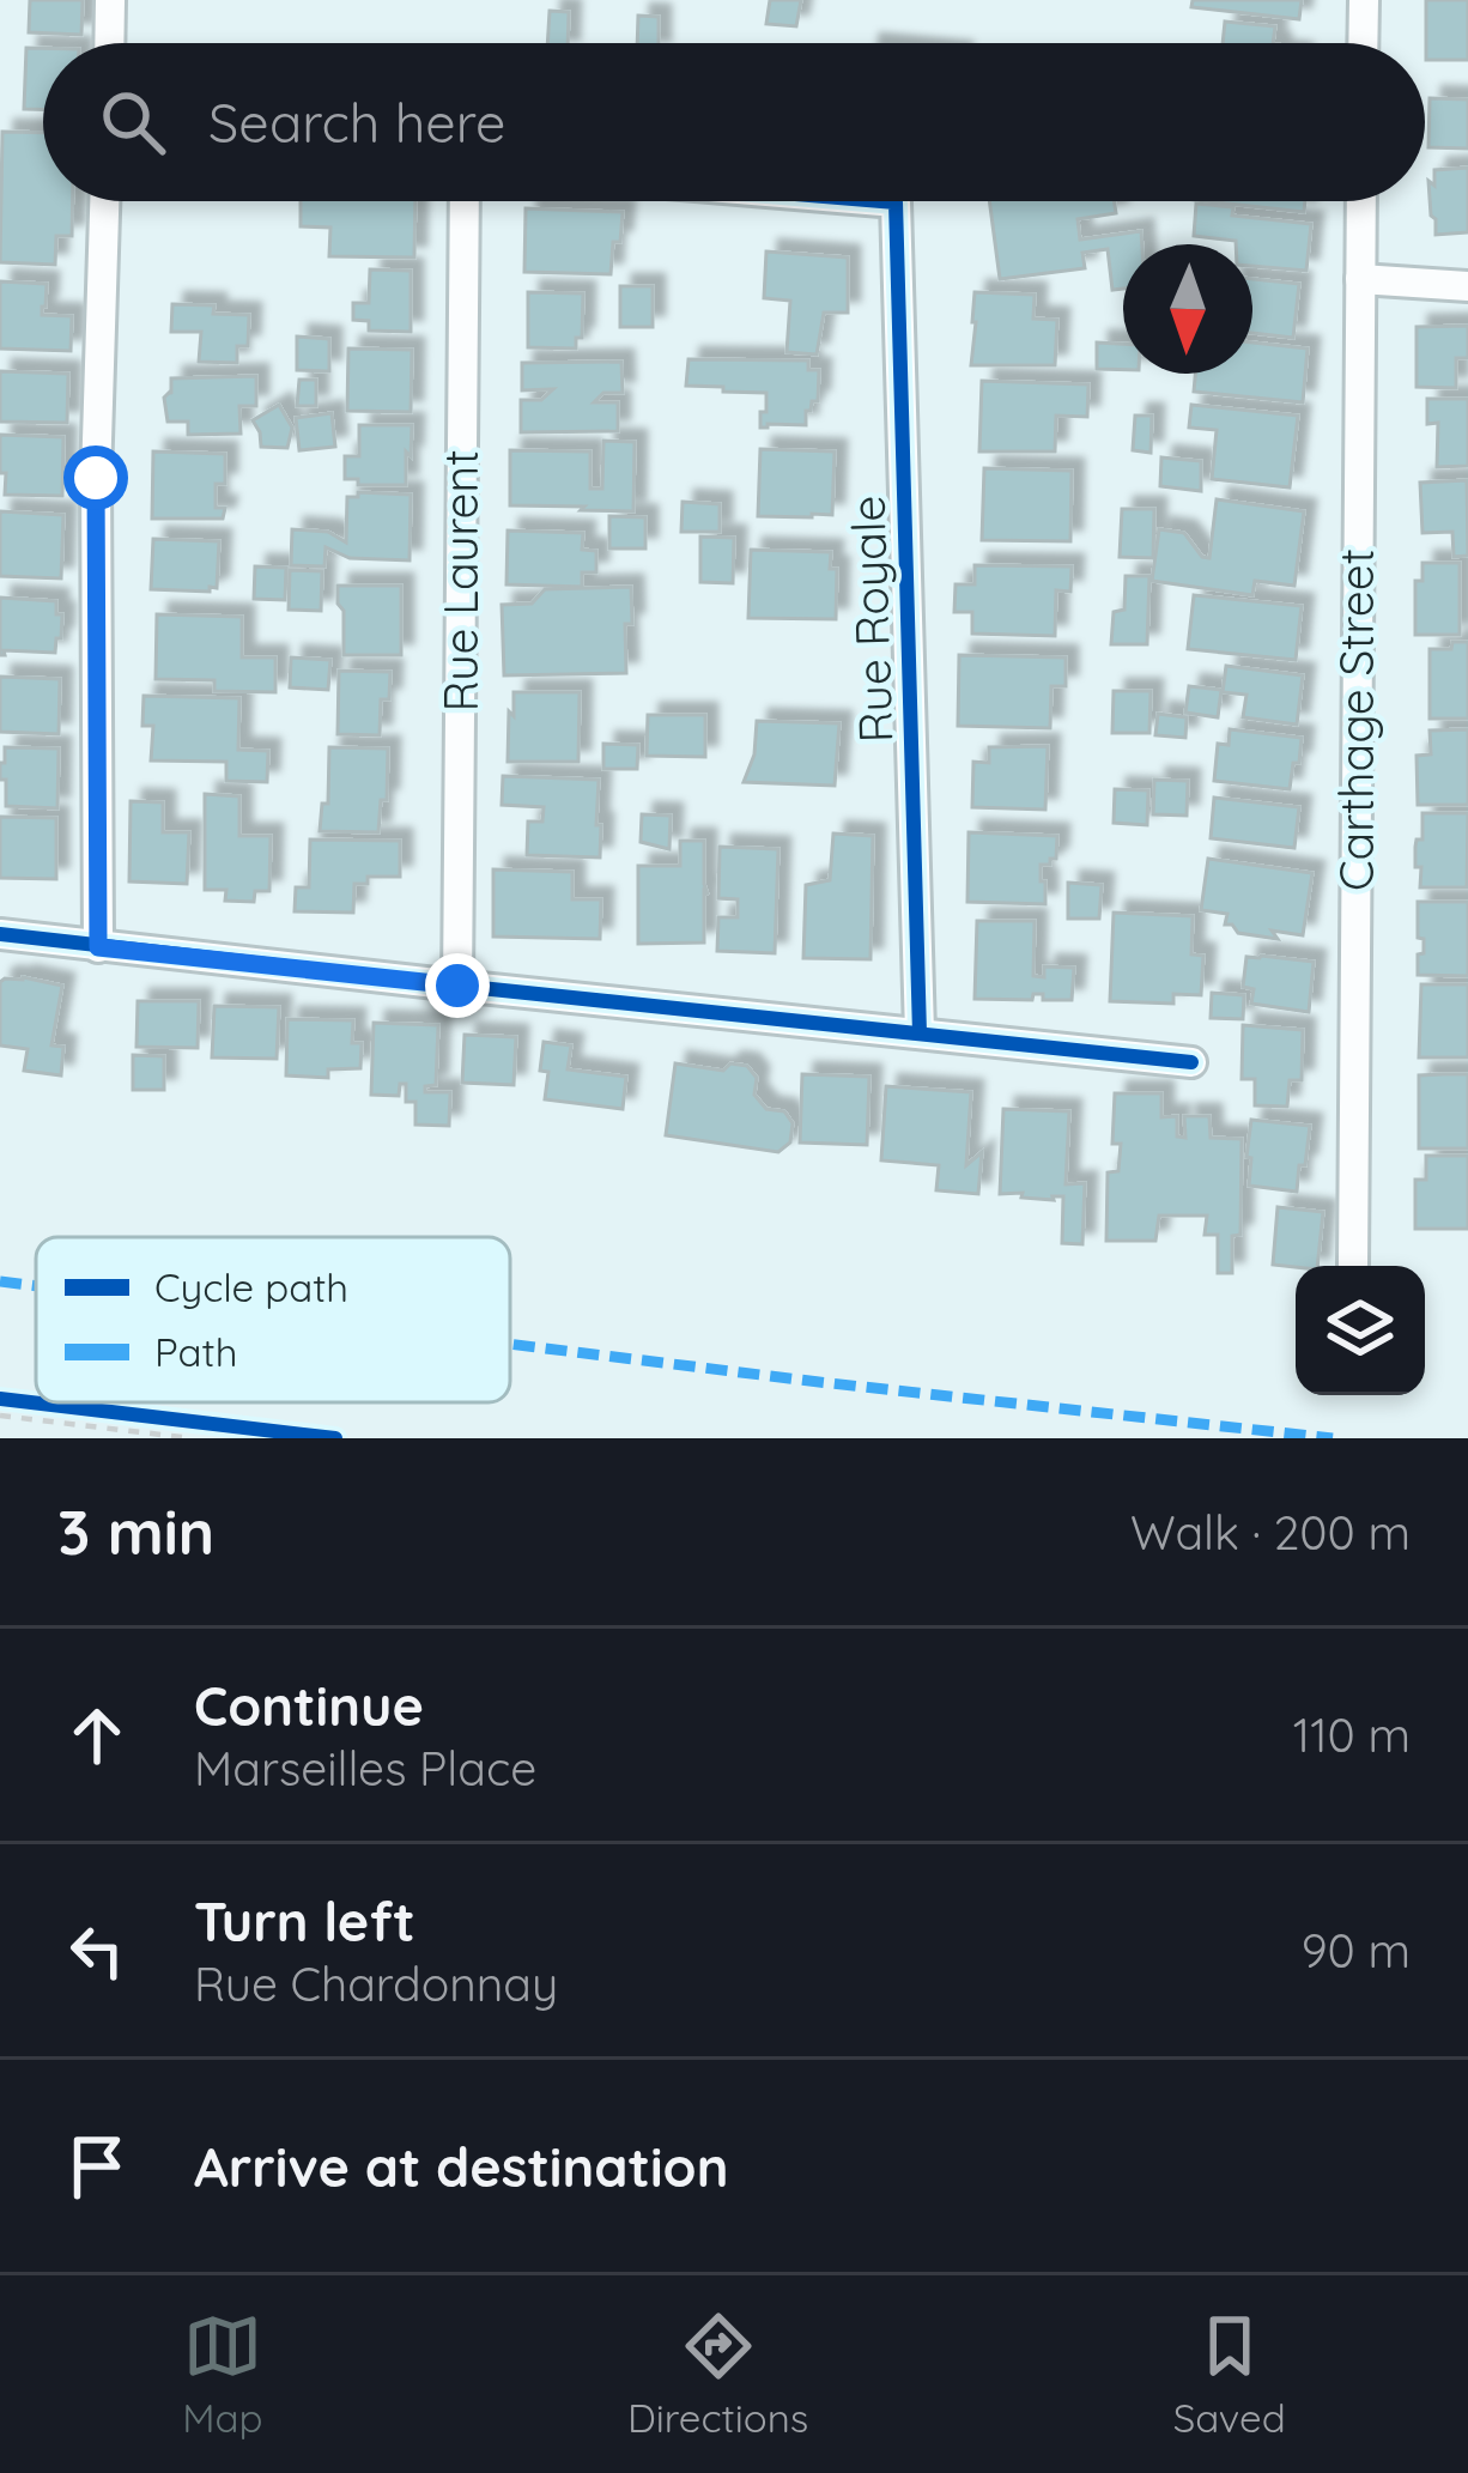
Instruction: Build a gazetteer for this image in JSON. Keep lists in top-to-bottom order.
{
  "streets": {
    "street": ["Rue Laurent", "Rue Royale", "Carthage Street"]
  },
  "legend": ["Cycle path", "Path"],
  "north": "bottom",
  "page": {
    "search": "Search here",
    "heading": ["3 min", "Walk · 200 m"],
    "list": [
      ["Continue", "Marseilles Place", "110 m"],
      ["Turn left", "Rue Chardonnay", "90 m"],
      "Arrive at destination"
    ],
    "nav": ["Map", "Directions", "Saved"]
  }
}
